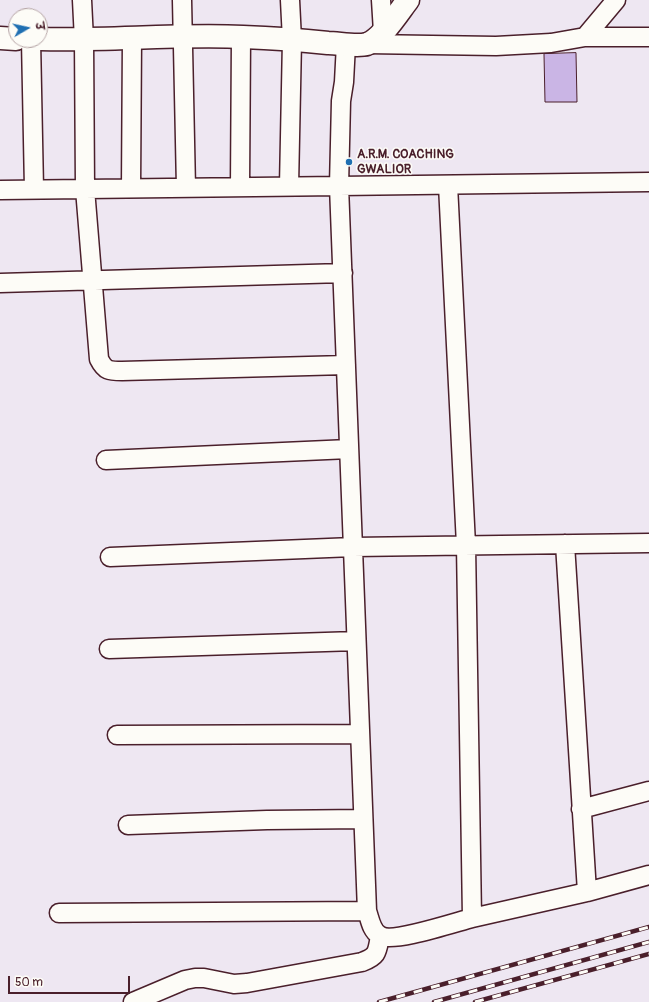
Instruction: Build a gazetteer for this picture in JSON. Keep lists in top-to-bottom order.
{
  "places": ["A.R.M. COACHING GWALIOR"],
  "scale_bar": "50 m",
  "north": "right"
}
